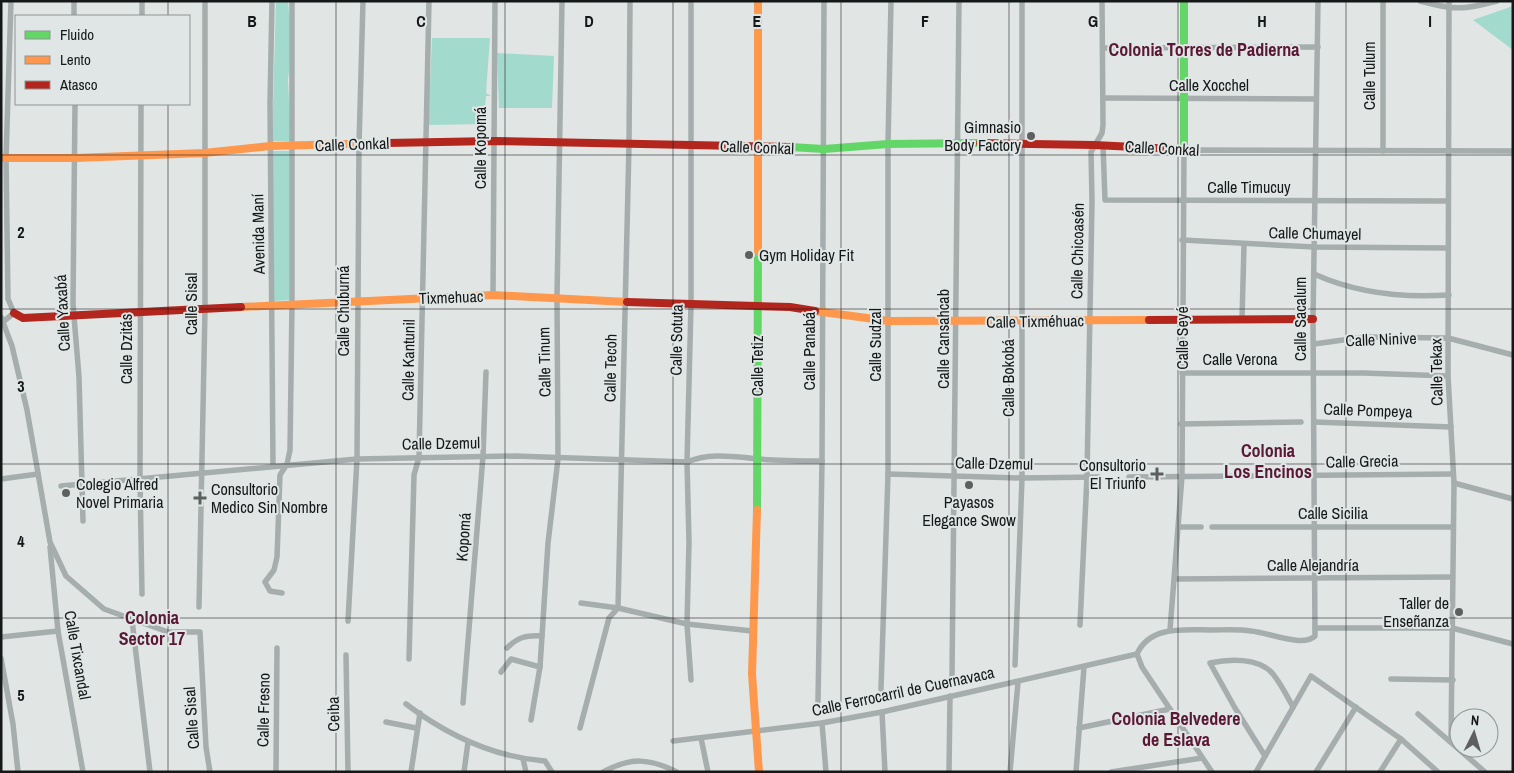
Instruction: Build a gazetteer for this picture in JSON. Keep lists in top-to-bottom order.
{
  "streets": {
    "street": [
      "Calle Tulum",
      "Calle Xocchel",
      "Calle Conkal",
      "Calle Kopomá",
      "Calle Timucuy",
      "Calle Chumayel",
      "Avenida Maní",
      "Calle Chicoasén",
      "Tixmehuac",
      "Calle Sisal",
      "Calle Chuburná",
      "Calle Yaxabá",
      "Calle Sacalum",
      "Calle Tixméhuac",
      "Calle Seyé",
      "Calle Cansahcab",
      "Calle Ninive",
      "Calle Sotuta",
      "Calle Sudzal",
      "Calle Dzitás",
      "Calle Panabá",
      "Calle Verona",
      "Calle Kantunil",
      "Calle Tinum",
      "Calle Tetiz",
      "Calle Tecoh",
      "Calle Tekax",
      "Calle Bokobá",
      "Calle Pompeya",
      "Calle Dzemul",
      "Calle Grecia",
      "Calle Sicilia",
      "Kopomá",
      "Calle Alejandría",
      "Calle Tixcandal",
      "Calle Ferrocarril de Cuernavaca",
      "Calle Fresno",
      "Ceiba"
    ]
  },
  "crossings": [
    ["Calle Tulum", "Calle Conkal"],
    ["Calle Xocchel", "Calle Chicoasén"],
    ["Calle Xocchel", "Calle Sacalum"],
    ["Calle Xocchel", "Calle Seyé"],
    ["Calle Conkal", "Calle Kopomá"],
    ["Calle Conkal", "Calle Timucuy"],
    ["Calle Conkal", "Avenida Maní"],
    ["Calle Conkal", "Calle Chicoasén"],
    ["Calle Conkal", "Calle Sisal"],
    ["Calle Conkal", "Calle Chuburná"],
    ["Calle Conkal", "Calle Yaxabá"],
    ["Calle Conkal", "Calle Sacalum"],
    ["Calle Conkal", "Calle Seyé"],
    ["Calle Conkal", "Calle Cansahcab"],
    ["Calle Conkal", "Calle Sotuta"],
    ["Calle Conkal", "Calle Sudzal"],
    ["Calle Conkal", "Calle Dzitás"],
    ["Calle Conkal", "Calle Panabá"],
    ["Calle Conkal", "Calle Kantunil"],
    ["Calle Conkal", "Calle Tinum"],
    ["Calle Conkal", "Calle Tetiz"],
    ["Calle Conkal", "Calle Tecoh"],
    ["Calle Conkal", "Calle Tekax"],
    ["Calle Conkal", "Calle Bokobá"],
    ["Calle Kopomá", "Tixmehuac"],
    ["Calle Timucuy", "Calle Sacalum"],
    ["Calle Timucuy", "Calle Seyé"],
    ["Calle Timucuy", "Calle Tekax"],
    ["Calle Chumayel", "Calle Sacalum"],
    ["Calle Chumayel", "Calle Seyé"],
    ["Calle Chumayel", "Calle Tekax"],
    ["Avenida Maní", "Tixmehuac"],
    ["Avenida Maní", "Calle Dzemul"],
    ["Calle Chicoasén", "Calle Tixméhuac"],
    ["Calle Chicoasén", "Calle Dzemul"],
    ["Tixmehuac", "Calle Sisal"],
    ["Tixmehuac", "Calle Chuburná"],
    ["Tixmehuac", "Calle Yaxabá"],
    ["Tixmehuac", "Calle Tixméhuac"],
    ["Tixmehuac", "Calle Sotuta"],
    ["Tixmehuac", "Calle Sudzal"],
    ["Tixmehuac", "Calle Dzitás"],
    ["Tixmehuac", "Calle Panabá"],
    ["Tixmehuac", "Calle Kantunil"],
    ["Tixmehuac", "Calle Tinum"],
    ["Tixmehuac", "Calle Tetiz"],
    ["Tixmehuac", "Calle Tecoh"],
    ["Calle Sisal", "Calle Dzemul"],
    ["Calle Chuburná", "Calle Dzemul"],
    ["Calle Yaxabá", "Calle Dzemul"],
    ["Calle Sacalum", "Calle Seyé"],
    ["Calle Sacalum", "Calle Ninive"],
    ["Calle Sacalum", "Calle Verona"],
    ["Calle Sacalum", "Calle Pompeya"],
    ["Calle Sacalum", "Calle Grecia"],
    ["Calle Sacalum", "Calle Sicilia"],
    ["Calle Sacalum", "Calle Alejandría"],
    ["Calle Tixméhuac", "Calle Seyé"],
    ["Calle Tixméhuac", "Calle Cansahcab"],
    ["Calle Tixméhuac", "Calle Sudzal"],
    ["Calle Tixméhuac", "Calle Bokobá"],
    ["Calle Seyé", "Calle Verona"],
    ["Calle Seyé", "Calle Pompeya"],
    ["Calle Seyé", "Calle Grecia"],
    ["Calle Seyé", "Calle Alejandría"],
    ["Calle Cansahcab", "Calle Dzemul"],
    ["Calle Ninive", "Calle Tekax"],
    ["Calle Sotuta", "Calle Dzemul"],
    ["Calle Sudzal", "Calle Dzemul"],
    ["Calle Dzitás", "Calle Dzemul"],
    ["Calle Panabá", "Calle Dzemul"],
    ["Calle Verona", "Calle Tekax"],
    ["Calle Kantunil", "Calle Dzemul"],
    ["Calle Tinum", "Calle Dzemul"],
    ["Calle Tetiz", "Calle Dzemul"],
    ["Calle Tetiz", "Calle Ferrocarril de Cuernavaca"],
    ["Calle Tecoh", "Calle Dzemul"],
    ["Calle Tekax", "Calle Pompeya"],
    ["Calle Tekax", "Calle Grecia"],
    ["Calle Tekax", "Calle Sicilia"],
    ["Calle Tekax", "Calle Alejandría"],
    ["Calle Bokobá", "Calle Dzemul"],
    ["Calle Dzemul", "Kopomá"]
  ],
  "districts": [
    "Colonia Torres de Padierna",
    "Colonia Los Encinos",
    "Colonia Sector 17",
    "Colonia Belvedere de Eslava"
  ],
  "places": {
    "other": [
      "Gimnasio Body Factory",
      "Gym Holiday Fit",
      "Payasos Elegance Swow",
      "Colegio Alfred Novel Primaria",
      "Taller de Enseñanza"
    ],
    "health": ["Consultorio El Triunfo", "Consultorio Medico Sin Nombre"]
  },
  "legend": ["Fluido", "Lento", "Atasco"],
  "north": "top",
  "grid": {
    "columns": [
      "B",
      "C",
      "D",
      "E",
      "F",
      "G",
      "H",
      "I"
    ],
    "rows": [
      "2",
      "3",
      "4",
      "5"
    ]
  }
}
